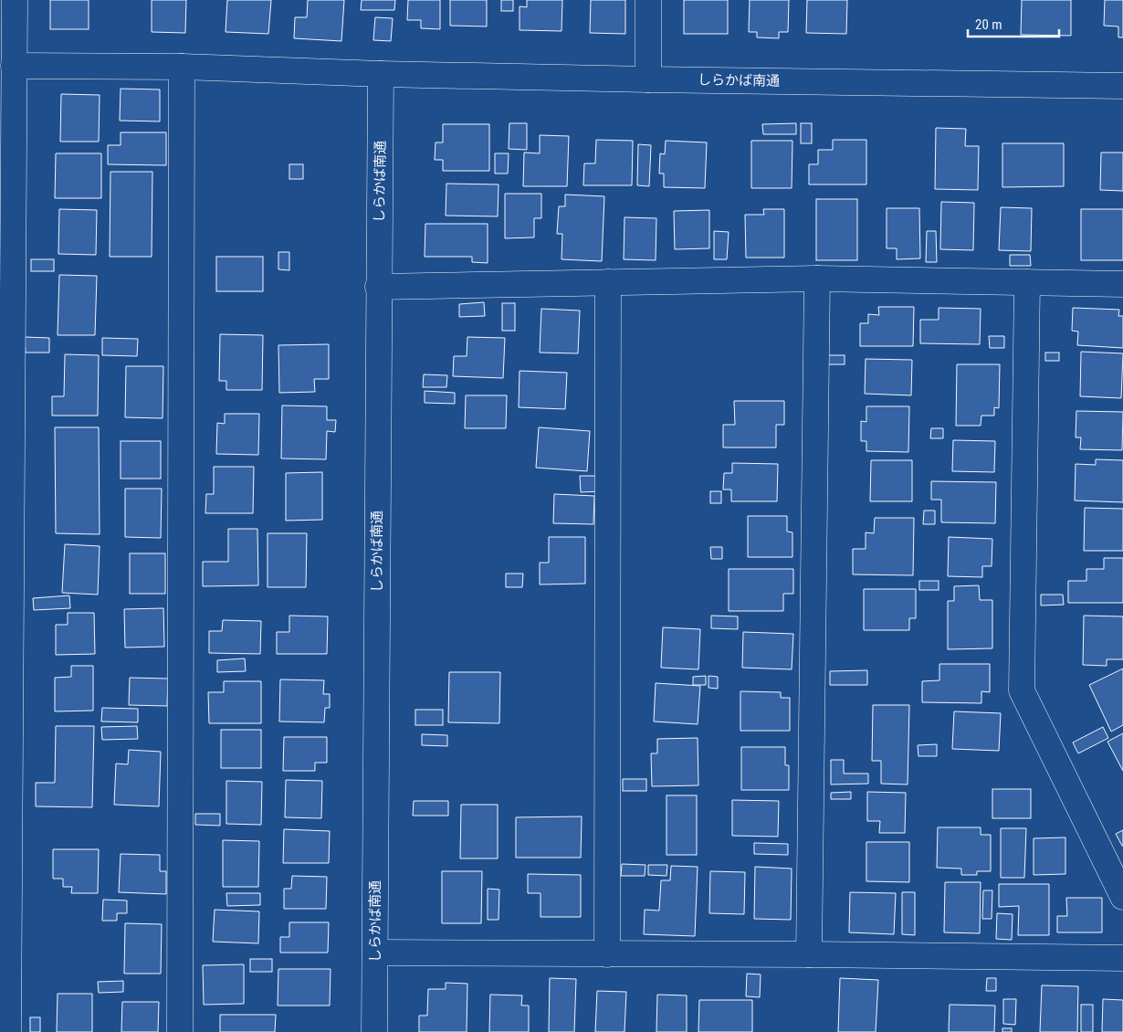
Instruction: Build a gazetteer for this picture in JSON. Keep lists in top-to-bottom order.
{
  "streets": {
    "street": ["しらかば南通"]
  },
  "scale_bar": "20 m"
}
